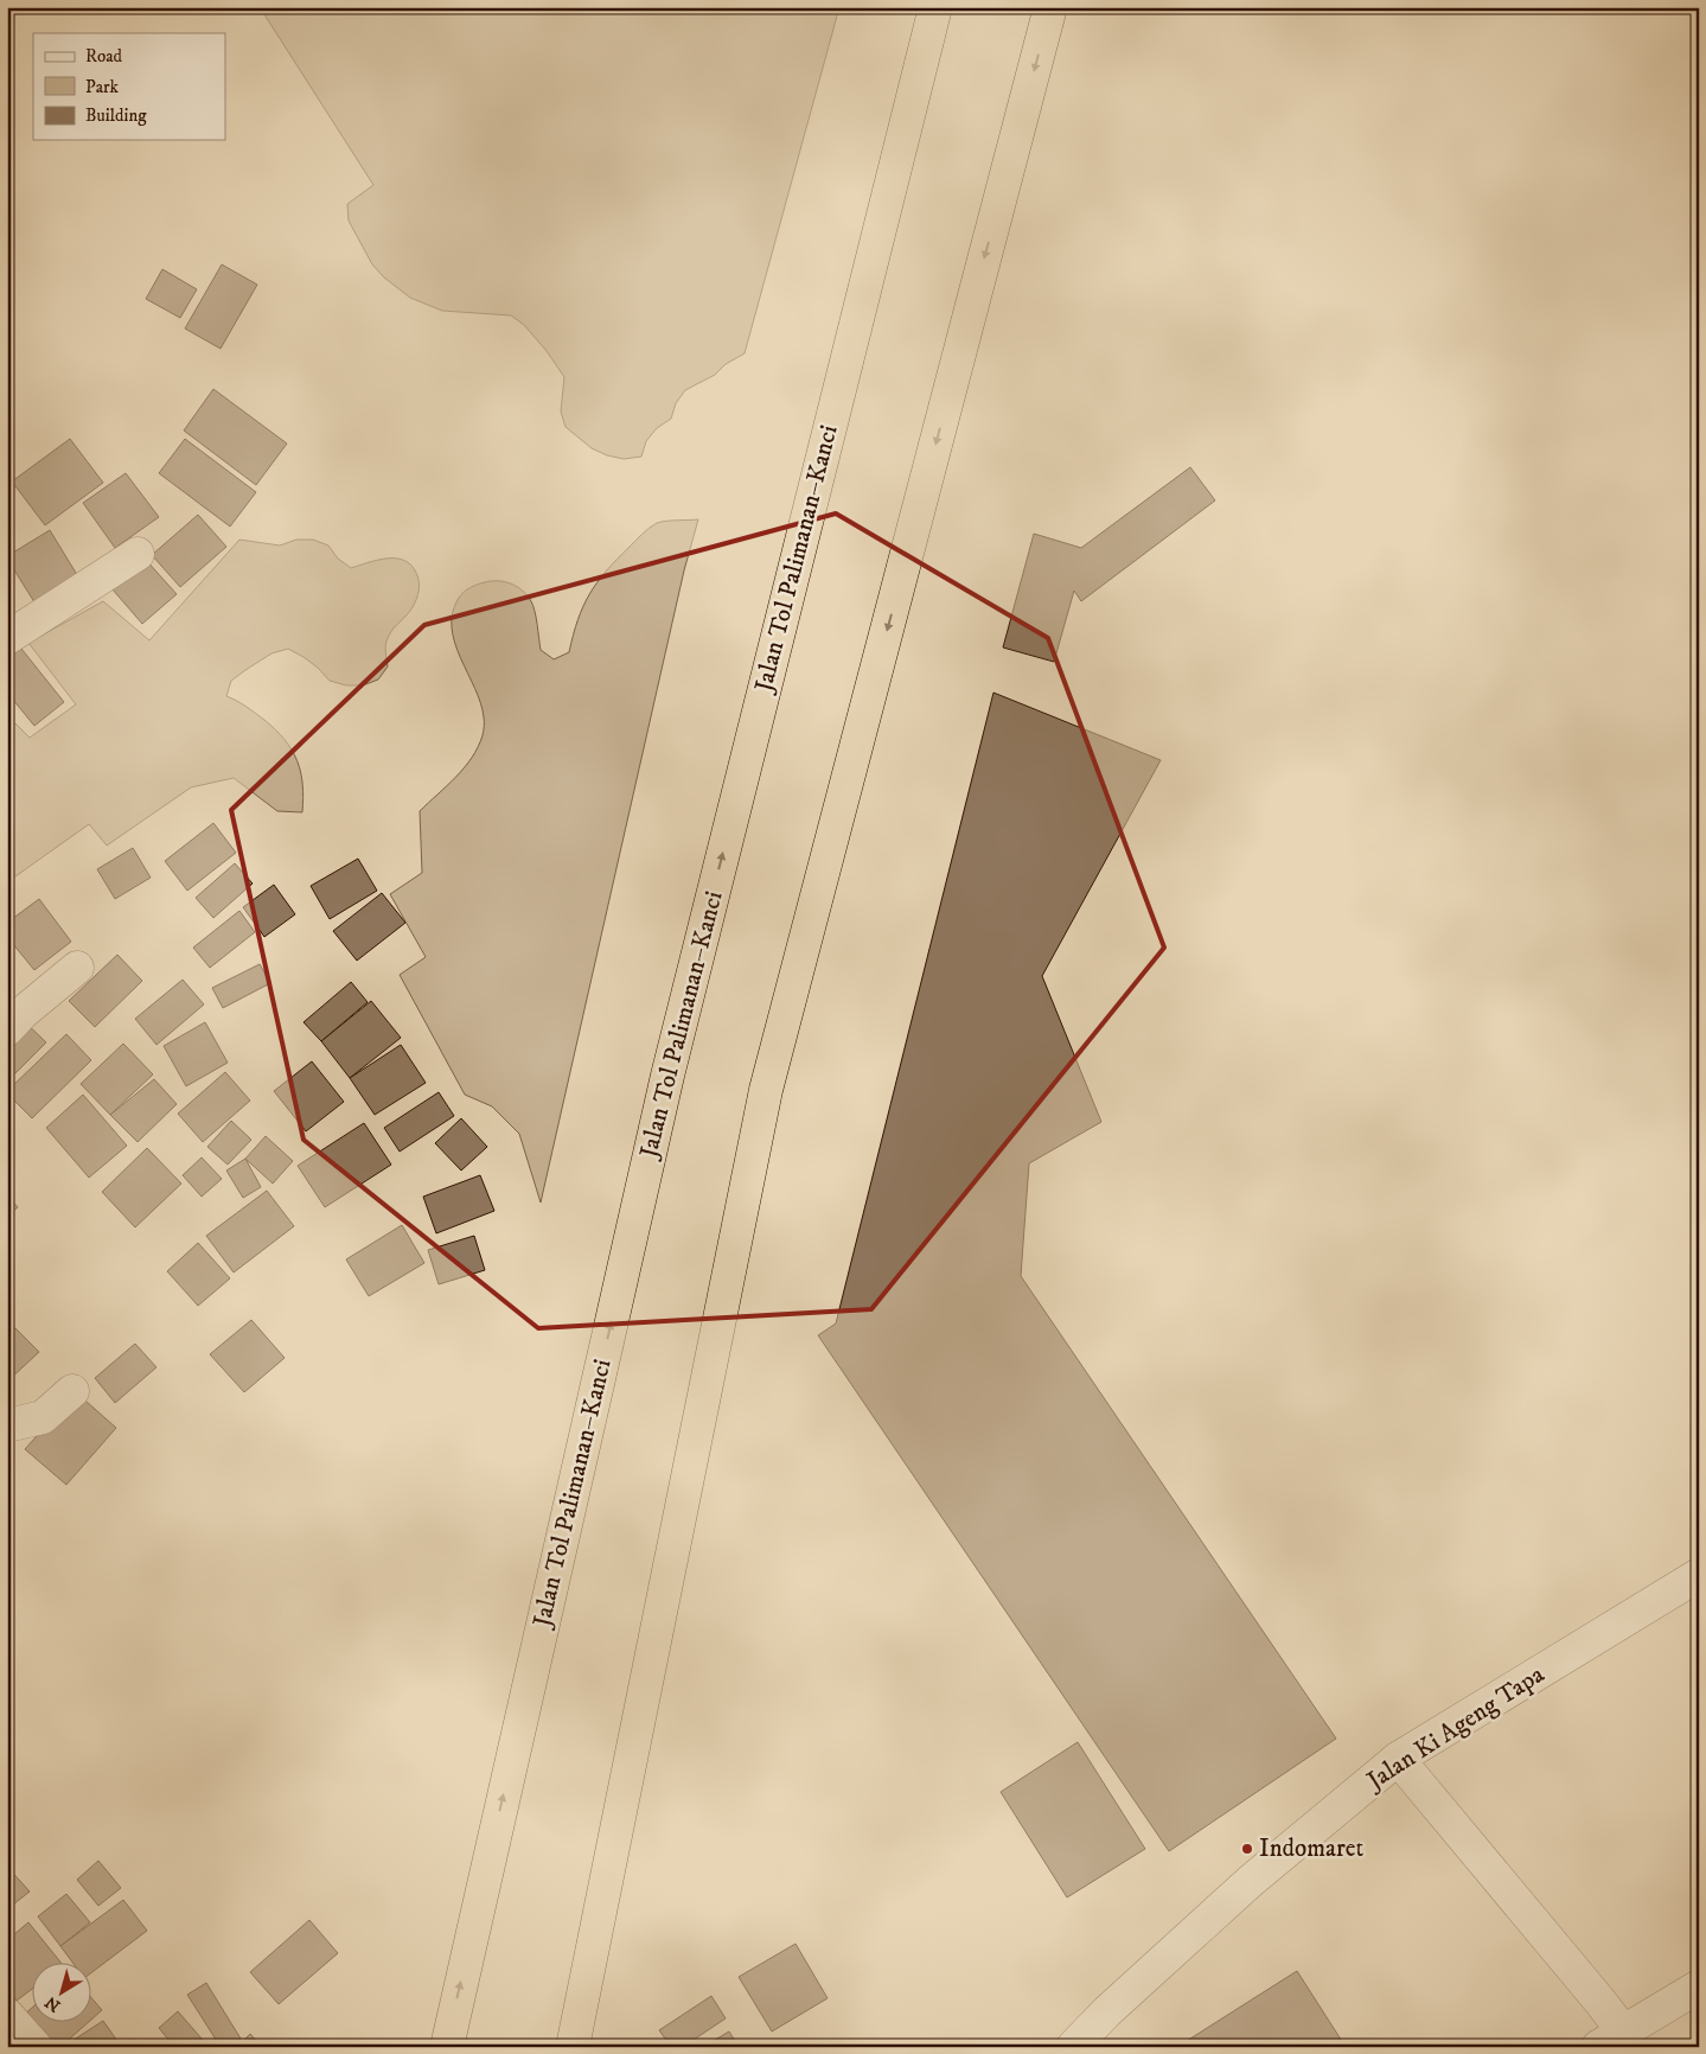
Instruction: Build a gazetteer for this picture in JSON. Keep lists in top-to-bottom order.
{
  "streets": {
    "highway": ["Jalan Tol Palimanan–Kanci"],
    "street": ["Jalan Ki Ageng Tapa"]
  },
  "places": ["Indomaret"],
  "legend": ["Road", "Park", "Building"],
  "north": "bottom left"
}
